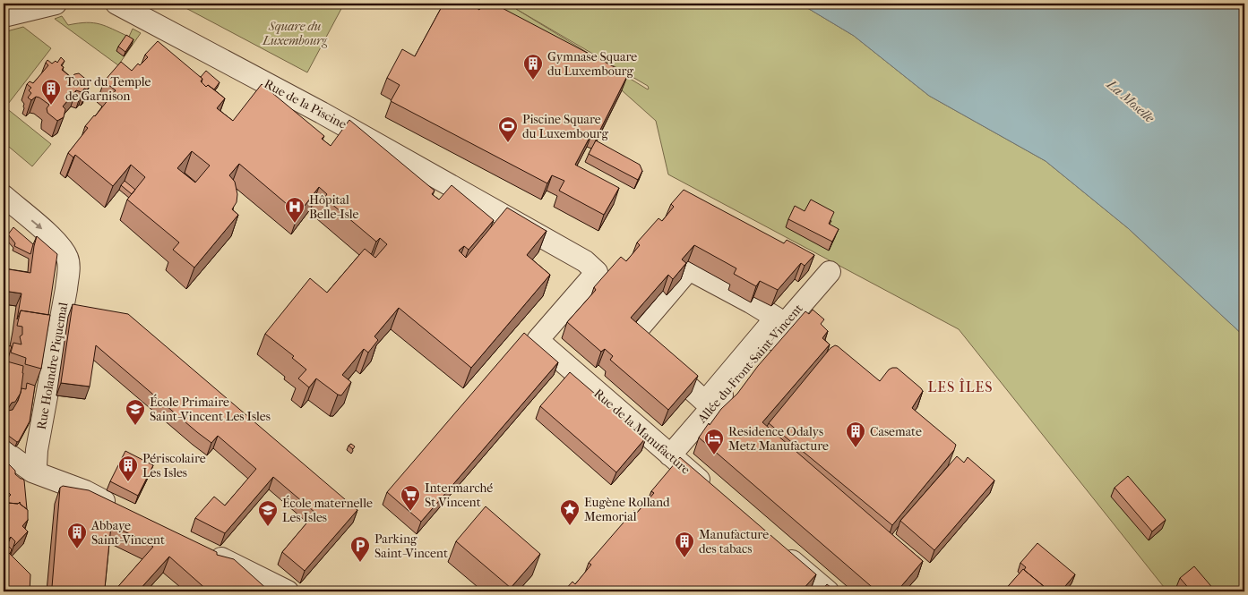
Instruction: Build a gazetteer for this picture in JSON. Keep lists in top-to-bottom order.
{
  "streets": {
    "street": [
      "Rue de la Piscine",
      "Allée du Front Saint-Vincent",
      "Rue Holandre Piquemal",
      "Rue de la Manufacture"
    ]
  },
  "crossings": [
    ["Rue de la Piscine", "Rue de la Manufacture"],
    ["Allée du Front Saint-Vincent", "Rue de la Manufacture"]
  ],
  "one_way": ["Rue Holandre Piquemal"],
  "districts": ["LES ÎLES"],
  "water": ["La Moselle"],
  "parks": ["Square du Luxembourg"],
  "places": {
    "building": [
      "Gymnase Square du Luxembourg",
      "Tour du Temple de Garnison",
      "Casemate",
      "Périscolaire Les Isles",
      "Abbaye Saint-Vincent",
      "Manufacture des tabacs"
    ],
    "sports": ["Piscine Square du Luxembourg"],
    "hospital": ["Hôpital Belle-Isle"],
    "school or university": ["École Primaire Saint-Vincent Les Isles", "École maternelle Les Isles"],
    "hotel": ["Residence Odalys Metz Manufacture"],
    "supermarket": ["Intermarché St Vincent"],
    "place": ["Eugène Rolland Memorial"],
    "parking": ["Parking Saint-Vincent"]
  }
}
